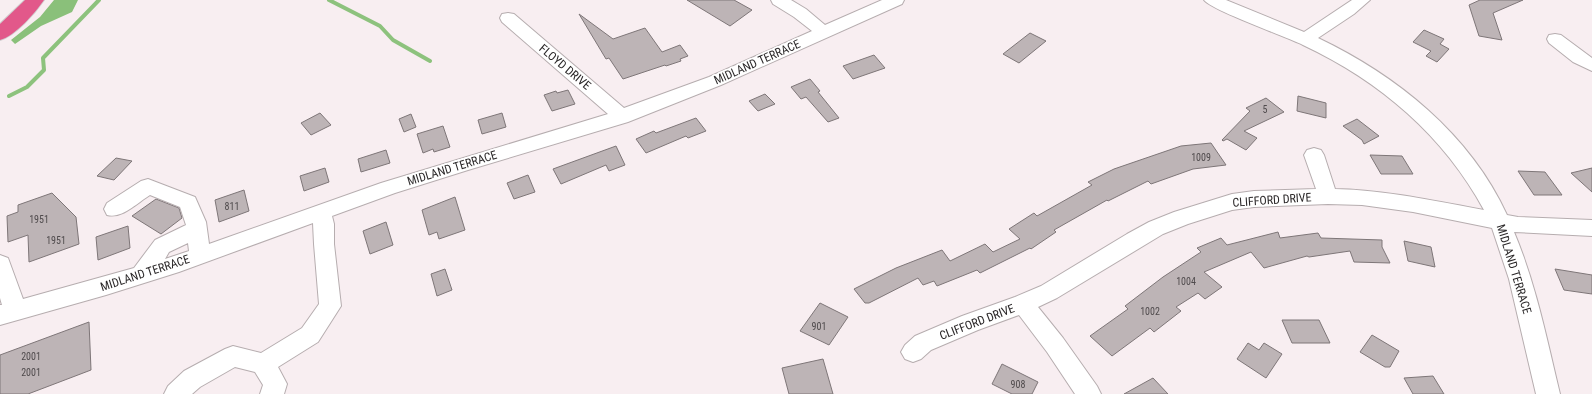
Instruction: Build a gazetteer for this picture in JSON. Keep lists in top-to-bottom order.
{
  "streets": {
    "street": ["MIDLAND TERRACE", "FLOYD DRIVE", "CLIFFORD DRIVE"]
  },
  "crossings": [
    ["MIDLAND TERRACE", "FLOYD DRIVE"],
    ["MIDLAND TERRACE", "CLIFFORD DRIVE"]
  ],
  "house_numbers": [
    "5",
    "1009",
    "811",
    "1951",
    "1951",
    "1004",
    "1002",
    "901",
    "2001",
    "2001",
    "908"
  ]
}
